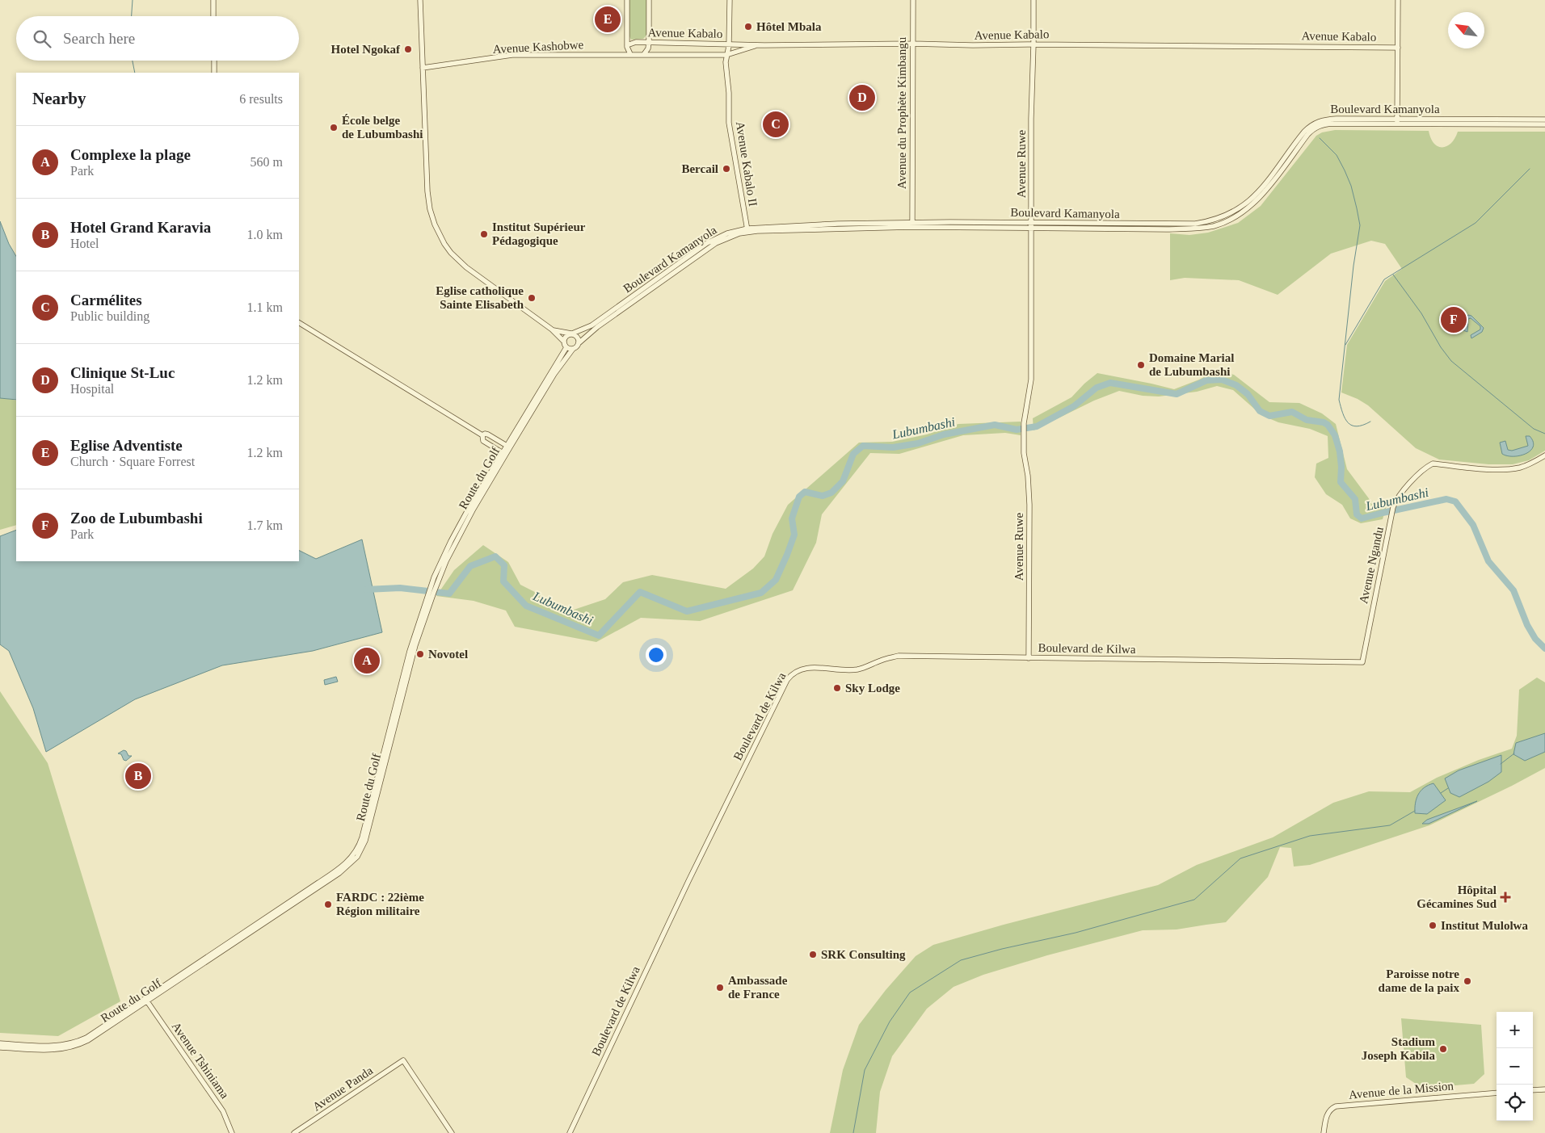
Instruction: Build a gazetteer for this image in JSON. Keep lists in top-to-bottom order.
{
  "streets": {
    "street": [
      "Avenue Kabalo",
      "Avenue Kashobwe",
      "Boulevard Kamanyola",
      "Avenue du Prophète Kimbangu",
      "Avenue Kabalo II",
      "Avenue Ruwe",
      "Route du Golf",
      "Avenue Ngandu",
      "Boulevard de Kilwa",
      "Avenue Tshiniama",
      "Avenue Panda",
      "Avenue de la Mission"
    ]
  },
  "crossings": [
    ["Avenue Kabalo", "Avenue Kashobwe"],
    ["Avenue Kabalo", "Avenue du Prophète Kimbangu"],
    ["Avenue Kabalo", "Avenue Kabalo II"],
    ["Avenue Kabalo", "Avenue Ruwe"],
    ["Boulevard Kamanyola", "Avenue du Prophète Kimbangu"],
    ["Boulevard Kamanyola", "Avenue Kabalo II"],
    ["Boulevard Kamanyola", "Avenue Ruwe"],
    ["Boulevard Kamanyola", "Route du Golf"],
    ["Avenue Ruwe", "Boulevard de Kilwa"],
    ["Route du Golf", "Avenue Tshiniama"],
    ["Avenue Ngandu", "Boulevard de Kilwa"]
  ],
  "water": ["Lubumbashi"],
  "places": {
    "other": [
      "Hôtel Mbala",
      "Hotel Ngokaf",
      "École belge de Lubumbashi",
      "Bercail",
      "Institut Supérieur Pédagogique",
      "Eglise catholique Sainte Elisabeth",
      "Domaine Marial de Lubumbashi",
      "Novotel",
      "Sky Lodge",
      "FARDC : 22ième Région militaire",
      "Institut Mulolwa",
      "SRK Consulting",
      "Paroisse notre dame de la paix",
      "Ambassade de France",
      "Stadium Joseph Kabila"
    ],
    "health": ["Hôpital Gécamines Sud"]
  },
  "north": "top left",
  "page": {
    "pins": [
      "E",
      "D",
      "C",
      "F",
      "A",
      "B"
    ],
    "search": "Search here",
    "heading": ["Nearby", "6 results"],
    "list": [
      {
        "mark": "A",
        "name": "Complexe la plage",
        "note": "Park",
        "value": "560 m"
      },
      {
        "mark": "B",
        "name": "Hotel Grand Karavia",
        "note": "Hotel",
        "value": "1.0 km"
      },
      {
        "mark": "C",
        "name": "Carmélites",
        "note": "Public building",
        "value": "1.1 km"
      },
      {
        "mark": "D",
        "name": "Clinique St-Luc",
        "note": "Hospital",
        "value": "1.2 km"
      },
      {
        "mark": "E",
        "name": "Eglise Adventiste",
        "note": "Church · Square Forrest",
        "value": "1.2 km"
      },
      {
        "mark": "F",
        "name": "Zoo de Lubumbashi",
        "note": "Park",
        "value": "1.7 km"
      }
    ],
    "map_buttons": ["+", "−"]
  }
}
